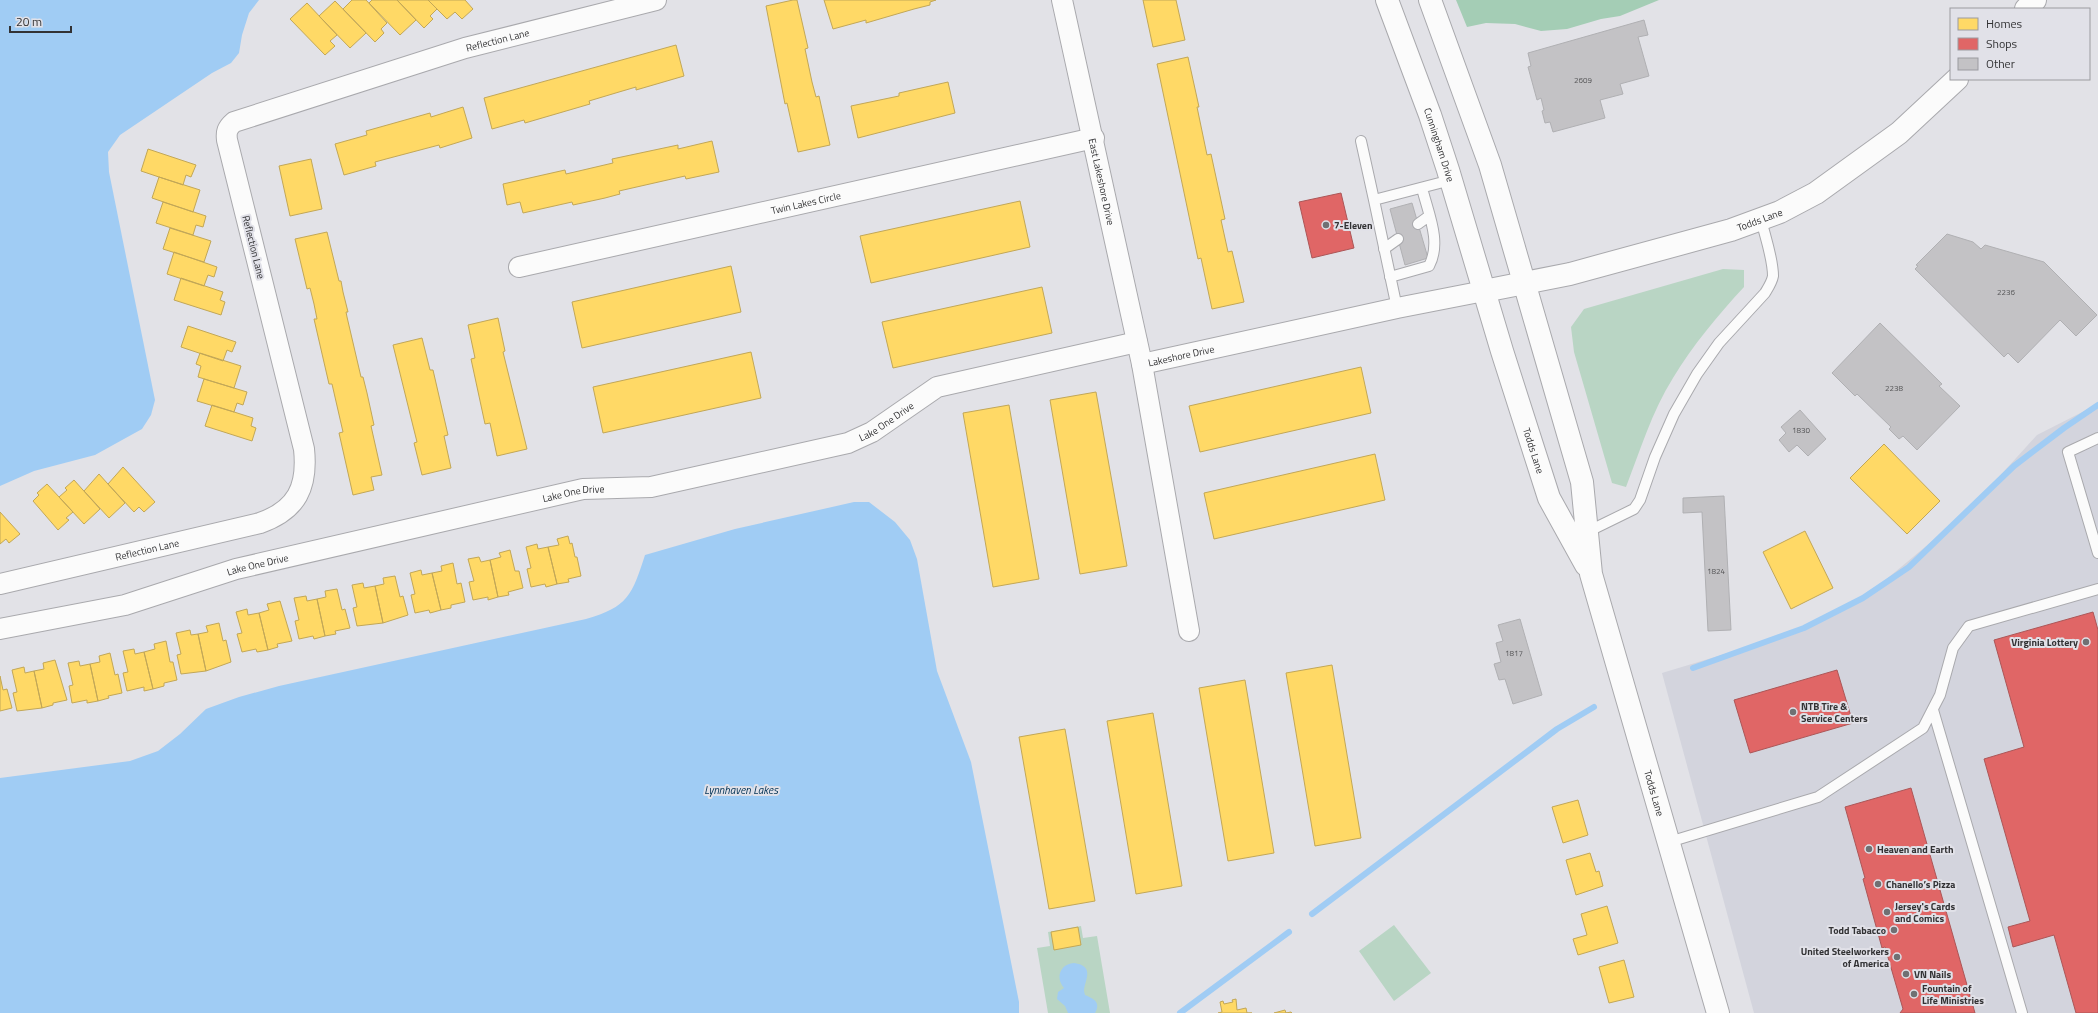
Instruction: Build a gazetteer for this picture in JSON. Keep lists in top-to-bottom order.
{
  "streets": {
    "main road": ["Cunningham Drive", "Todds Lane"],
    "street": [
      "Reflection Lane",
      "East Lakeshore Drive",
      "Twin Lakes Circle",
      "Lakeshore Drive",
      "Lake One Drive"
    ]
  },
  "crossings": [
    ["Cunningham Drive", "Todds Lane"],
    ["Cunningham Drive", "Lakeshore Drive"],
    ["East Lakeshore Drive", "Twin Lakes Circle"],
    ["East Lakeshore Drive", "Lakeshore Drive"],
    ["East Lakeshore Drive", "Lake One Drive"],
    ["Todds Lane", "Lakeshore Drive"]
  ],
  "water": ["Lynnhaven Lakes"],
  "places": [
    "7-Eleven",
    "Virginia Lottery",
    "NTB Tire & Service Centers",
    "Heaven and Earth",
    "Chanello’s Pizza",
    "Jersey's Cards and Comics",
    "Todd Tabacco",
    "United Steelworkers of America",
    "VN Nails",
    "Fountain of Life Ministries"
  ],
  "house_numbers": [
    "2609",
    "2236",
    "2238",
    "1830",
    "1824",
    "1817"
  ],
  "legend": ["Homes", "Shops", "Other"],
  "scale_bar": "20 m"
}
